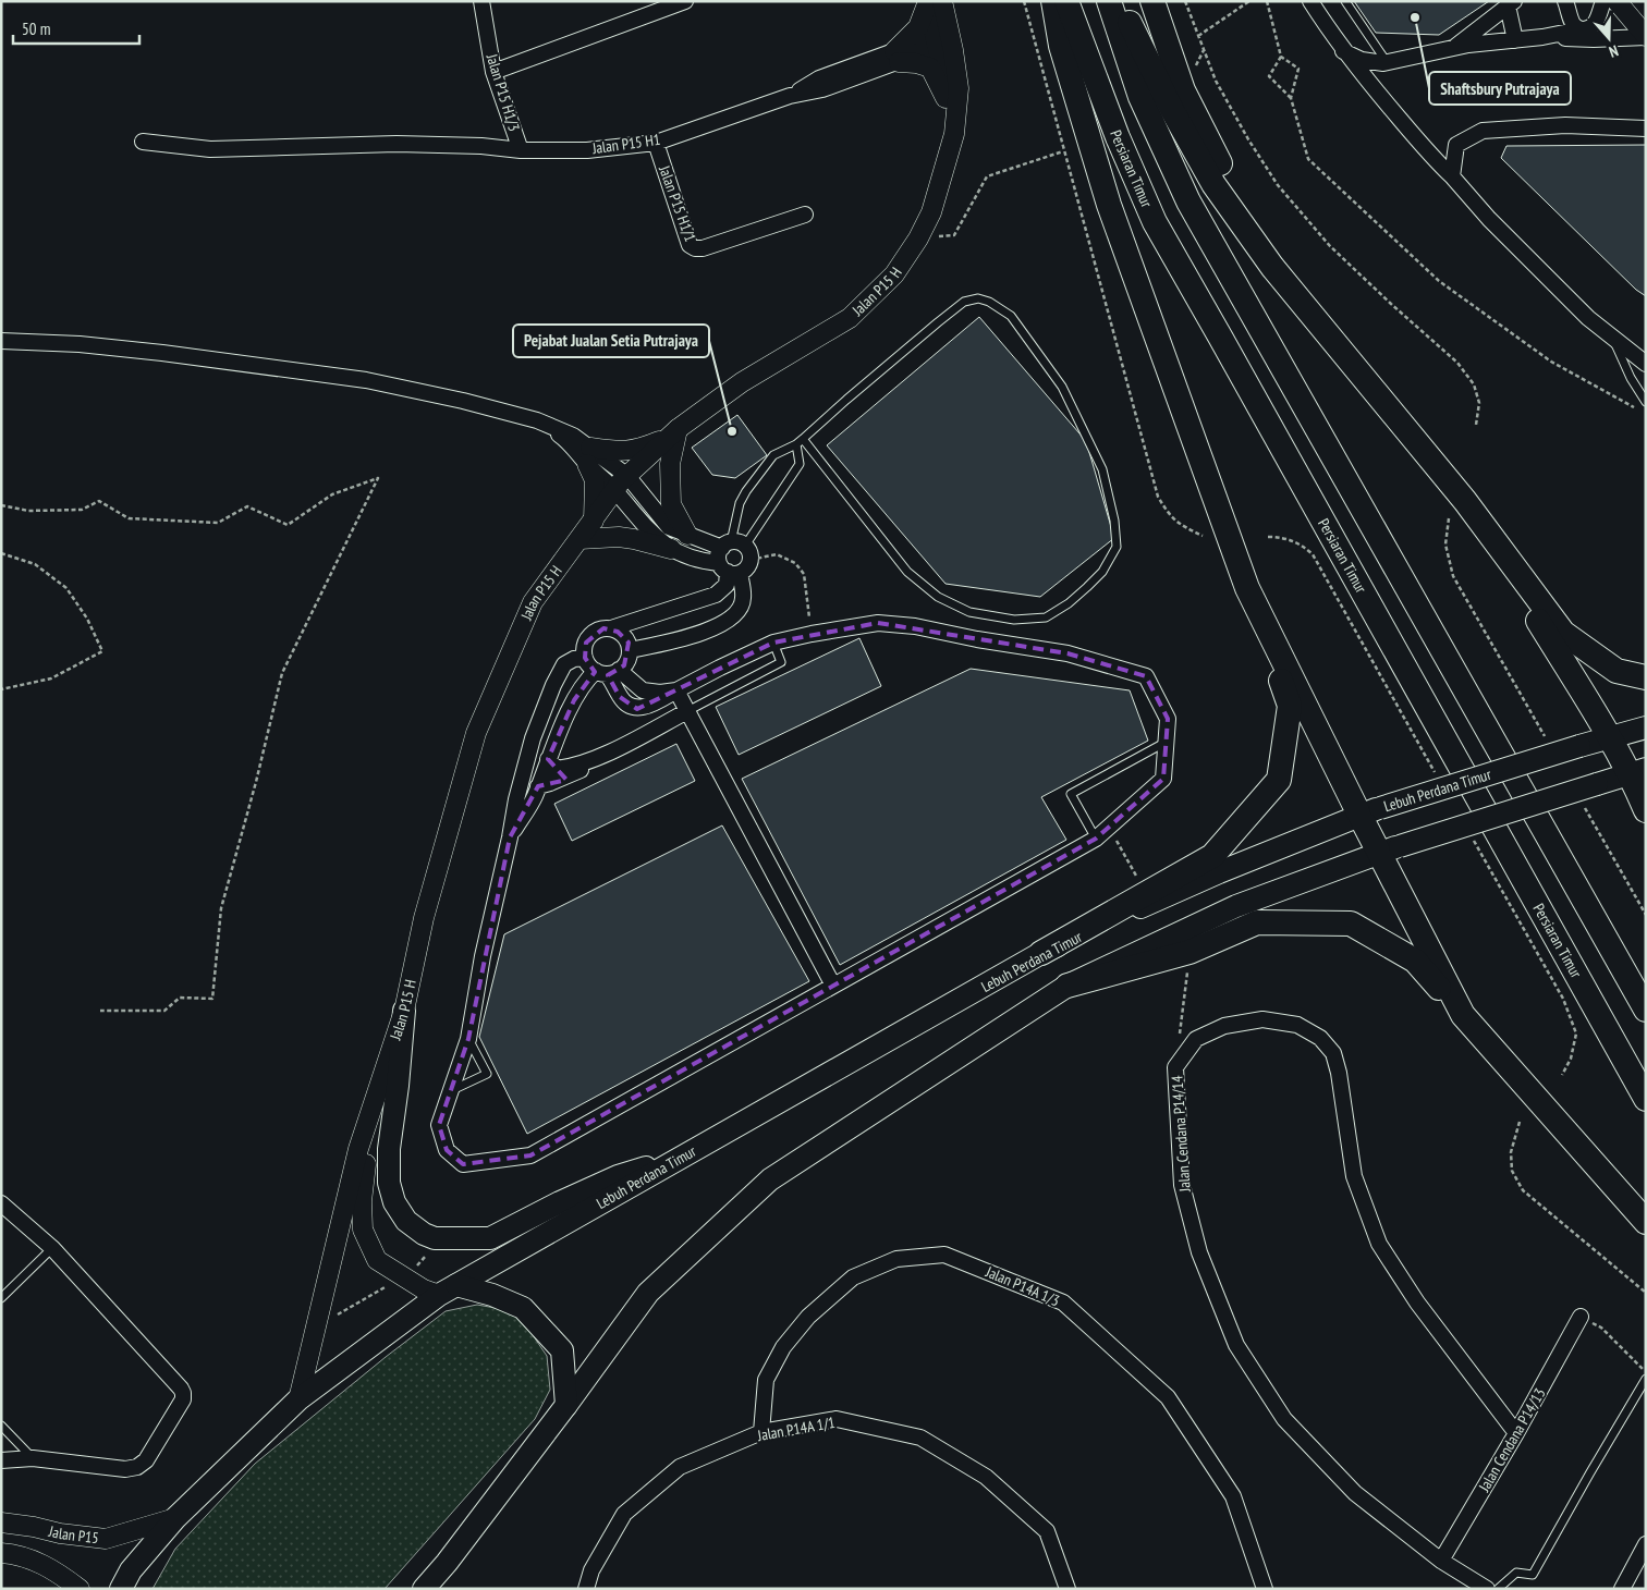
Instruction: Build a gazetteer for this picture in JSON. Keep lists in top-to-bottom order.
{
  "streets": {
    "main road": ["Persiaran Timur", "Lebuh Perdana Timur"],
    "street": [
      "Jalan P15 H1/3",
      "Jalan P15 H1",
      "Jalan P15 H1/1",
      "Jalan P15 H",
      "Jalan Cendana P14/14",
      "Jalan P14A 1/3",
      "Jalan P14A 1/1",
      "Jalan Cendana P14/13",
      "Jalan P15"
    ]
  },
  "crossings": [
    ["Jalan P15 H1/3", "Jalan P15 H1"],
    ["Jalan P15 H1", "Jalan P15 H1/1"],
    ["Jalan P15 H1", "Jalan P15 H"],
    ["Jalan P15 H", "Lebuh Perdana Timur"],
    ["Lebuh Perdana Timur", "Jalan P15"],
    ["Jalan Cendana P14/14", "Jalan Cendana P14/13"],
    ["Jalan P14A 1/3", "Jalan P14A 1/1"]
  ],
  "places": ["Shaftsbury Putrajaya", "Pejabat Jualan Setia Putrajaya"],
  "scale_bar": "50 m",
  "north": "bottom"
}
